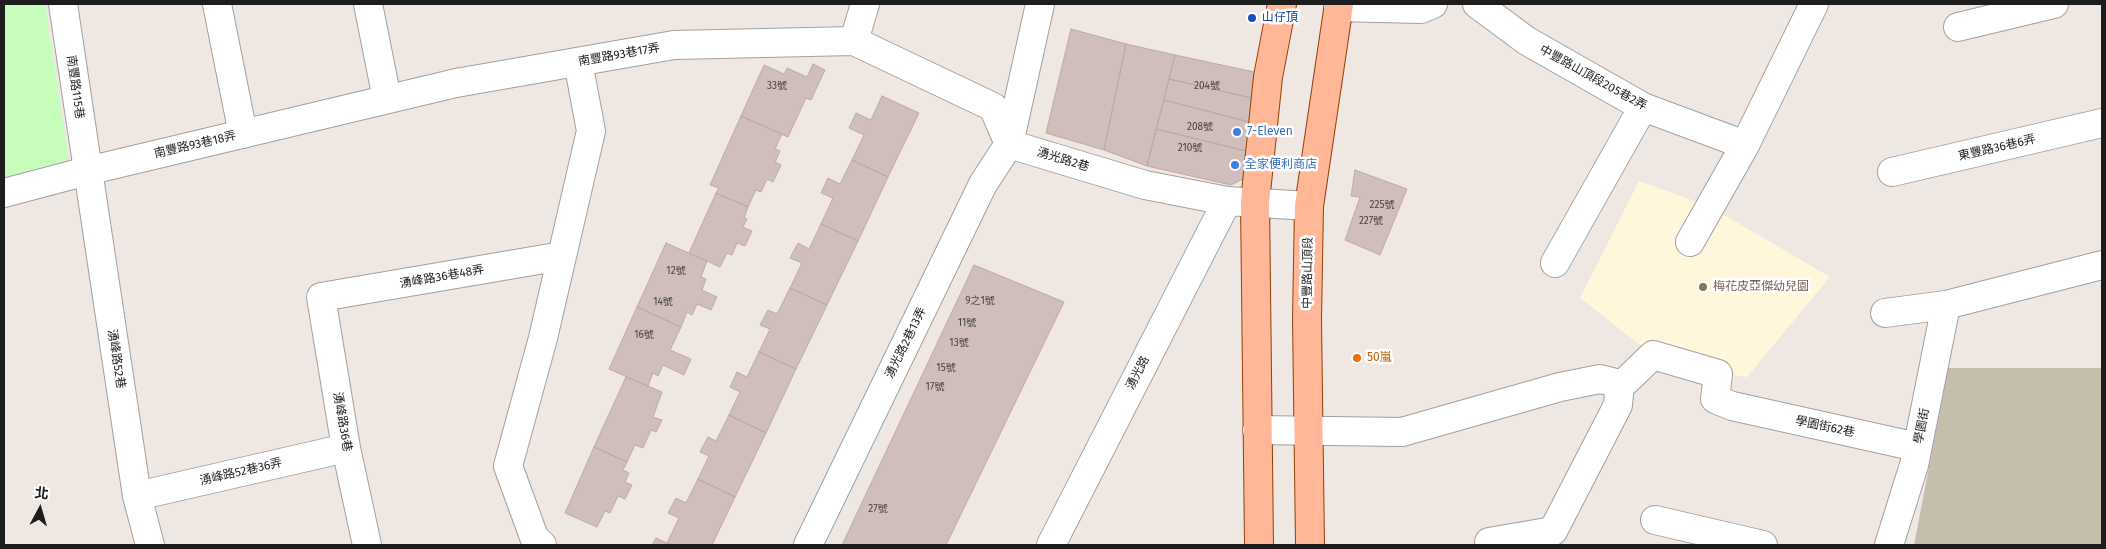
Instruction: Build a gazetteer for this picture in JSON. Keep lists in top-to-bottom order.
{
  "streets": {
    "main road": ["中豐路山頂段"],
    "street": [
      "南豐路93巷17弄",
      "中豐路山頂段205巷2弄",
      "南豐路115巷",
      "南豐路93巷18弄",
      "東豐路36巷6弄",
      "湧光路2巷",
      "湧峰路36巷48弄",
      "湧光路2巷13弄",
      "湧峰路52巷",
      "湧光路",
      "湧峰路36巷",
      "學園街",
      "學園街62巷",
      "湧峰路52巷36弄"
    ]
  },
  "crossings": [
    ["南豐路93巷17弄", "南豐路93巷18弄"],
    ["南豐路115巷", "南豐路93巷18弄"],
    ["南豐路115巷", "湧峰路52巷"],
    ["南豐路93巷18弄", "湧峰路52巷"],
    ["湧光路2巷", "中豐路山頂段"],
    ["湧光路2巷", "湧光路2巷13弄"],
    ["湧光路2巷", "湧光路"],
    ["湧峰路36巷48弄", "湧峰路36巷"],
    ["湧峰路52巷", "湧峰路52巷36弄"],
    ["湧峰路36巷", "湧峰路52巷36弄"],
    ["學園街", "學園街62巷"]
  ],
  "places": [
    "山仔頂",
    "7-Eleven",
    "全家便利商店",
    "梅花皮亞傑幼兒園",
    "50嵐"
  ],
  "house_numbers": [
    "33號",
    "204號",
    "208號",
    "210號",
    "225號",
    "227號",
    "12號",
    "9之1號",
    "14號",
    "11號",
    "16號",
    "13號",
    "15號",
    "17號",
    "27號"
  ],
  "north": "top"
}
